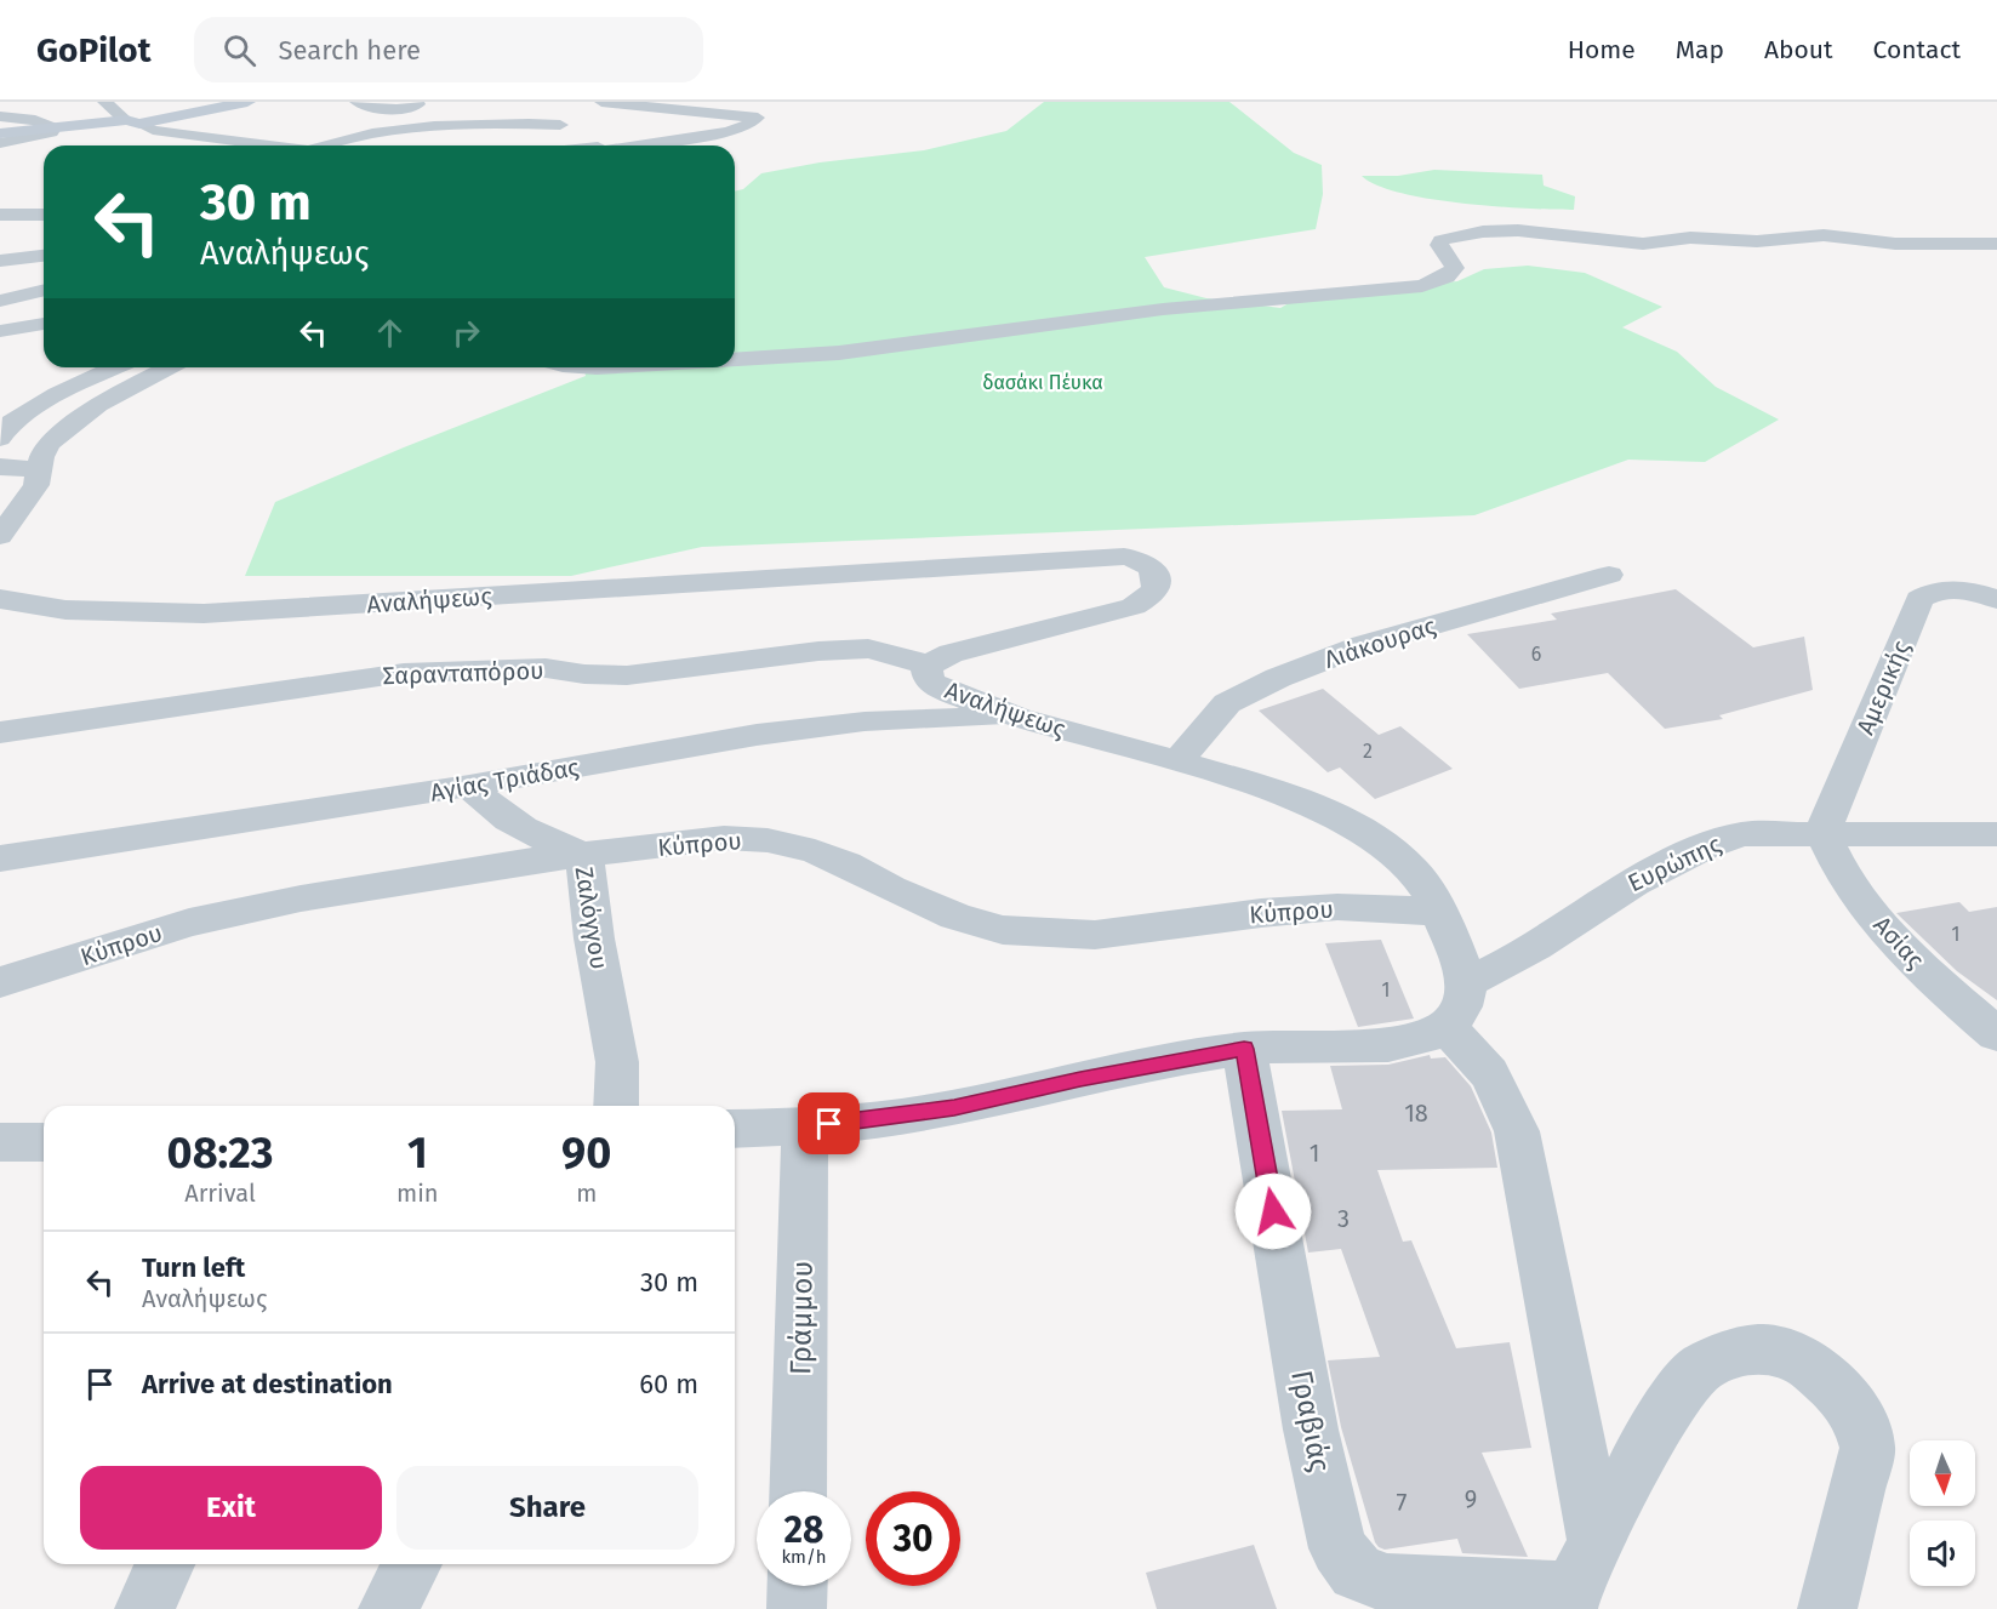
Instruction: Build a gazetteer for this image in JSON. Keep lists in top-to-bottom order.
{
  "streets": {
    "street": [
      "Αναλήψεως",
      "Λιάκουρας",
      "Σαρανταπόρου",
      "Αμερικής",
      "Αγίας Τριάδας",
      "Κύπρου",
      "Ευρώπης",
      "Ζαλόγγου",
      "Ασίας",
      "Γράμμου",
      "Γραβιάς"
    ]
  },
  "crossings": [
    ["Αναλήψεως", "Λιάκουρας"],
    ["Αναλήψεως", "Σαρανταπόρου"],
    ["Αναλήψεως", "Αγίας Τριάδας"],
    ["Αναλήψεως", "Κύπρου"],
    ["Αναλήψεως", "Ευρώπης"],
    ["Αμερικής", "Ευρώπης"],
    ["Αμερικής", "Ασίας"],
    ["Αγίας Τριάδας", "Ζαλόγγου"],
    ["Κύπρου", "Ζαλόγγου"],
    ["Ευρώπης", "Ασίας"]
  ],
  "parks": ["δασάκι Πέυκα"],
  "house_numbers": [
    "6",
    "2",
    "1",
    "1",
    "18",
    "1",
    "3",
    "9",
    "7"
  ],
  "north": "bottom",
  "page": {
    "header": "GoPilot",
    "search": "Search here",
    "nav": [
      "Home",
      "Map",
      "About",
      "Contact"
    ],
    "turn": ["30 m", "Αναλήψεως"],
    "eta": [
      "08:23",
      "Arrival",
      "1",
      "min",
      "90",
      "m"
    ],
    "list": [
      {
        "name": "Turn left",
        "note": "Αναλήψεως",
        "value": "30 m"
      },
      {
        "name": "Arrive at destination",
        "value": "60 m"
      }
    ],
    "buttons": ["Exit", "Share"],
    "speed": "28 km/h",
    "limit": "30"
  }
}
